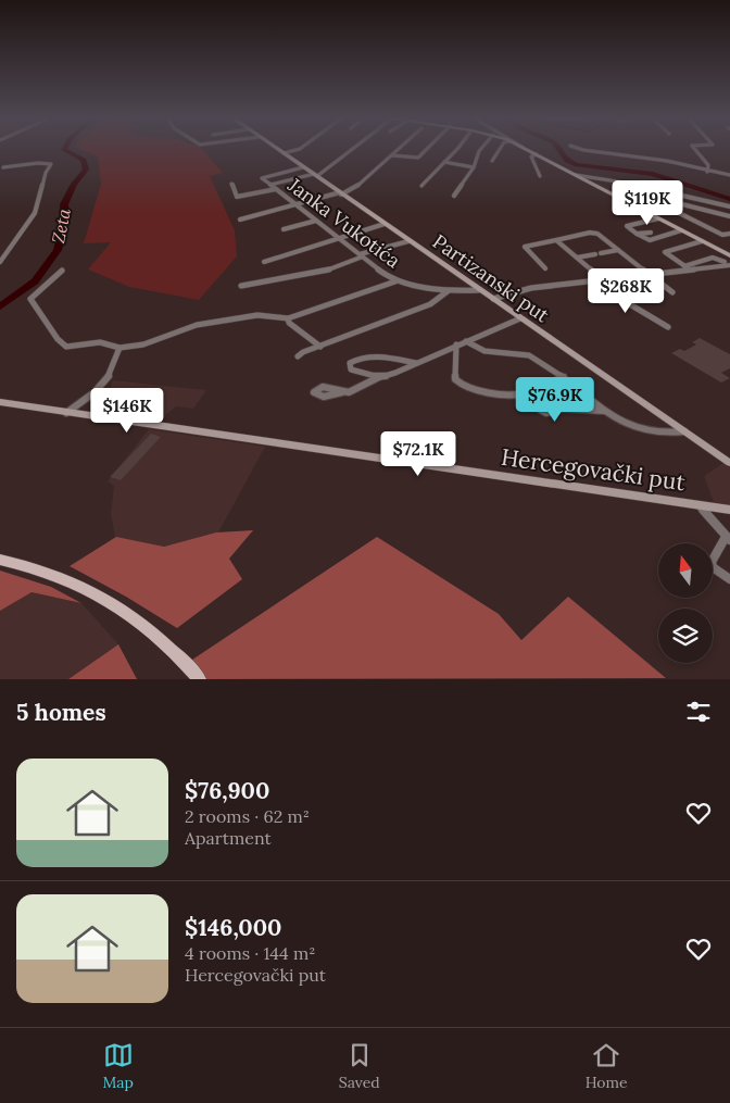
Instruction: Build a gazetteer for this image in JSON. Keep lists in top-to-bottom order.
{
  "streets": {
    "street": ["Janka Vukotića", "Partizanski put", "Hercegovački put"]
  },
  "crossings": [
    ["Janka Vukotića", "Partizanski put"]
  ],
  "water": ["Zeta"],
  "north": "top",
  "page": {
    "price": [
      "$119K",
      "$268K",
      "$76.9K",
      "$146K",
      "$72.1K"
    ],
    "heading": "5 homes",
    "list": [
      {
        "name": "$76,900",
        "note": "2 rooms · 62 m² · Apartment"
      },
      {
        "name": "$146,000",
        "note": "4 rooms · 144 m² · Hercegovački put"
      }
    ],
    "tabs": ["Map", "Saved", "Home"]
  }
}
